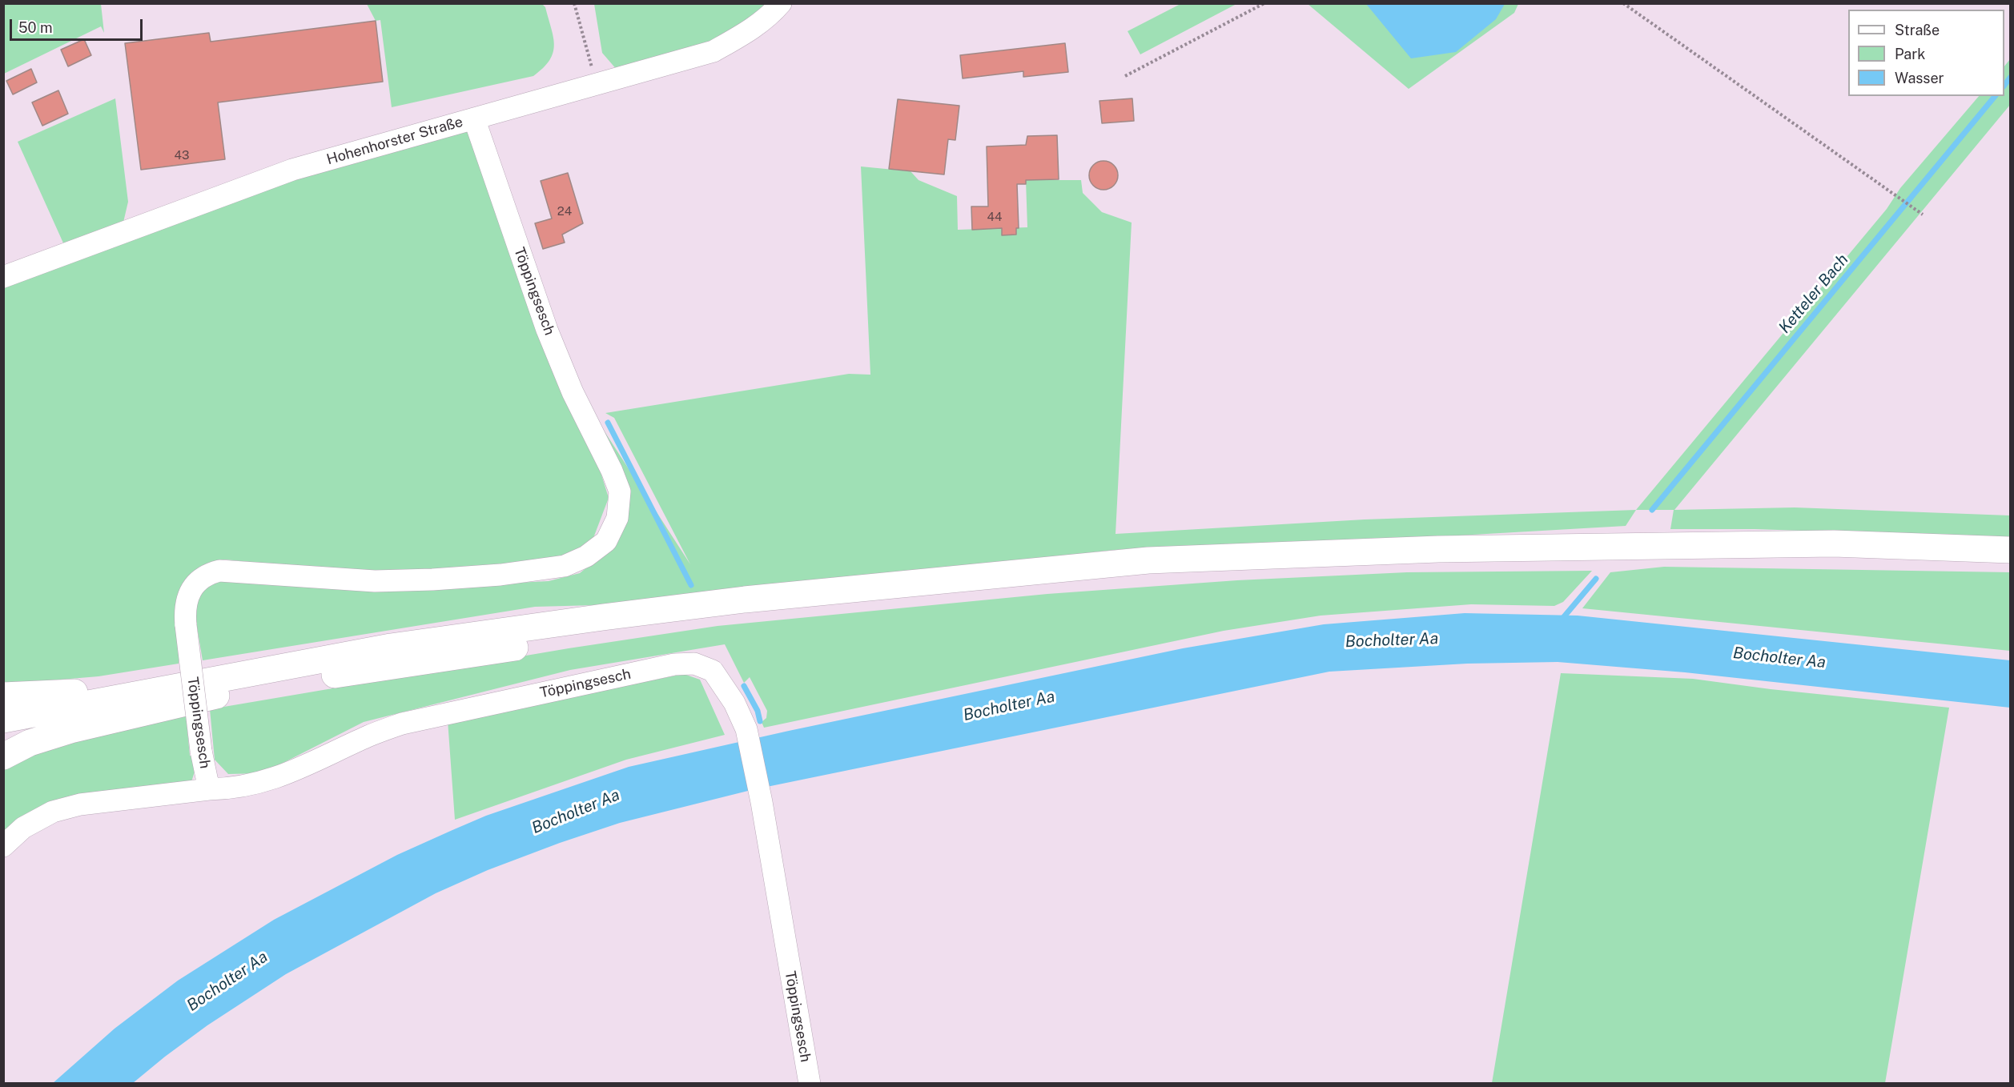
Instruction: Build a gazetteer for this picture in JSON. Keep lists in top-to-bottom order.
{
  "streets": {
    "street": ["Hohenhorster Straße", "Töppingsesch"]
  },
  "crossings": [
    ["Hohenhorster Straße", "Töppingsesch"]
  ],
  "water": ["Ketteler Bach", "Bocholter Aa"],
  "house_numbers": ["43", "24", "44"],
  "legend": ["Straße", "Park", "Wasser"],
  "scale_bar": "50 m"
}
